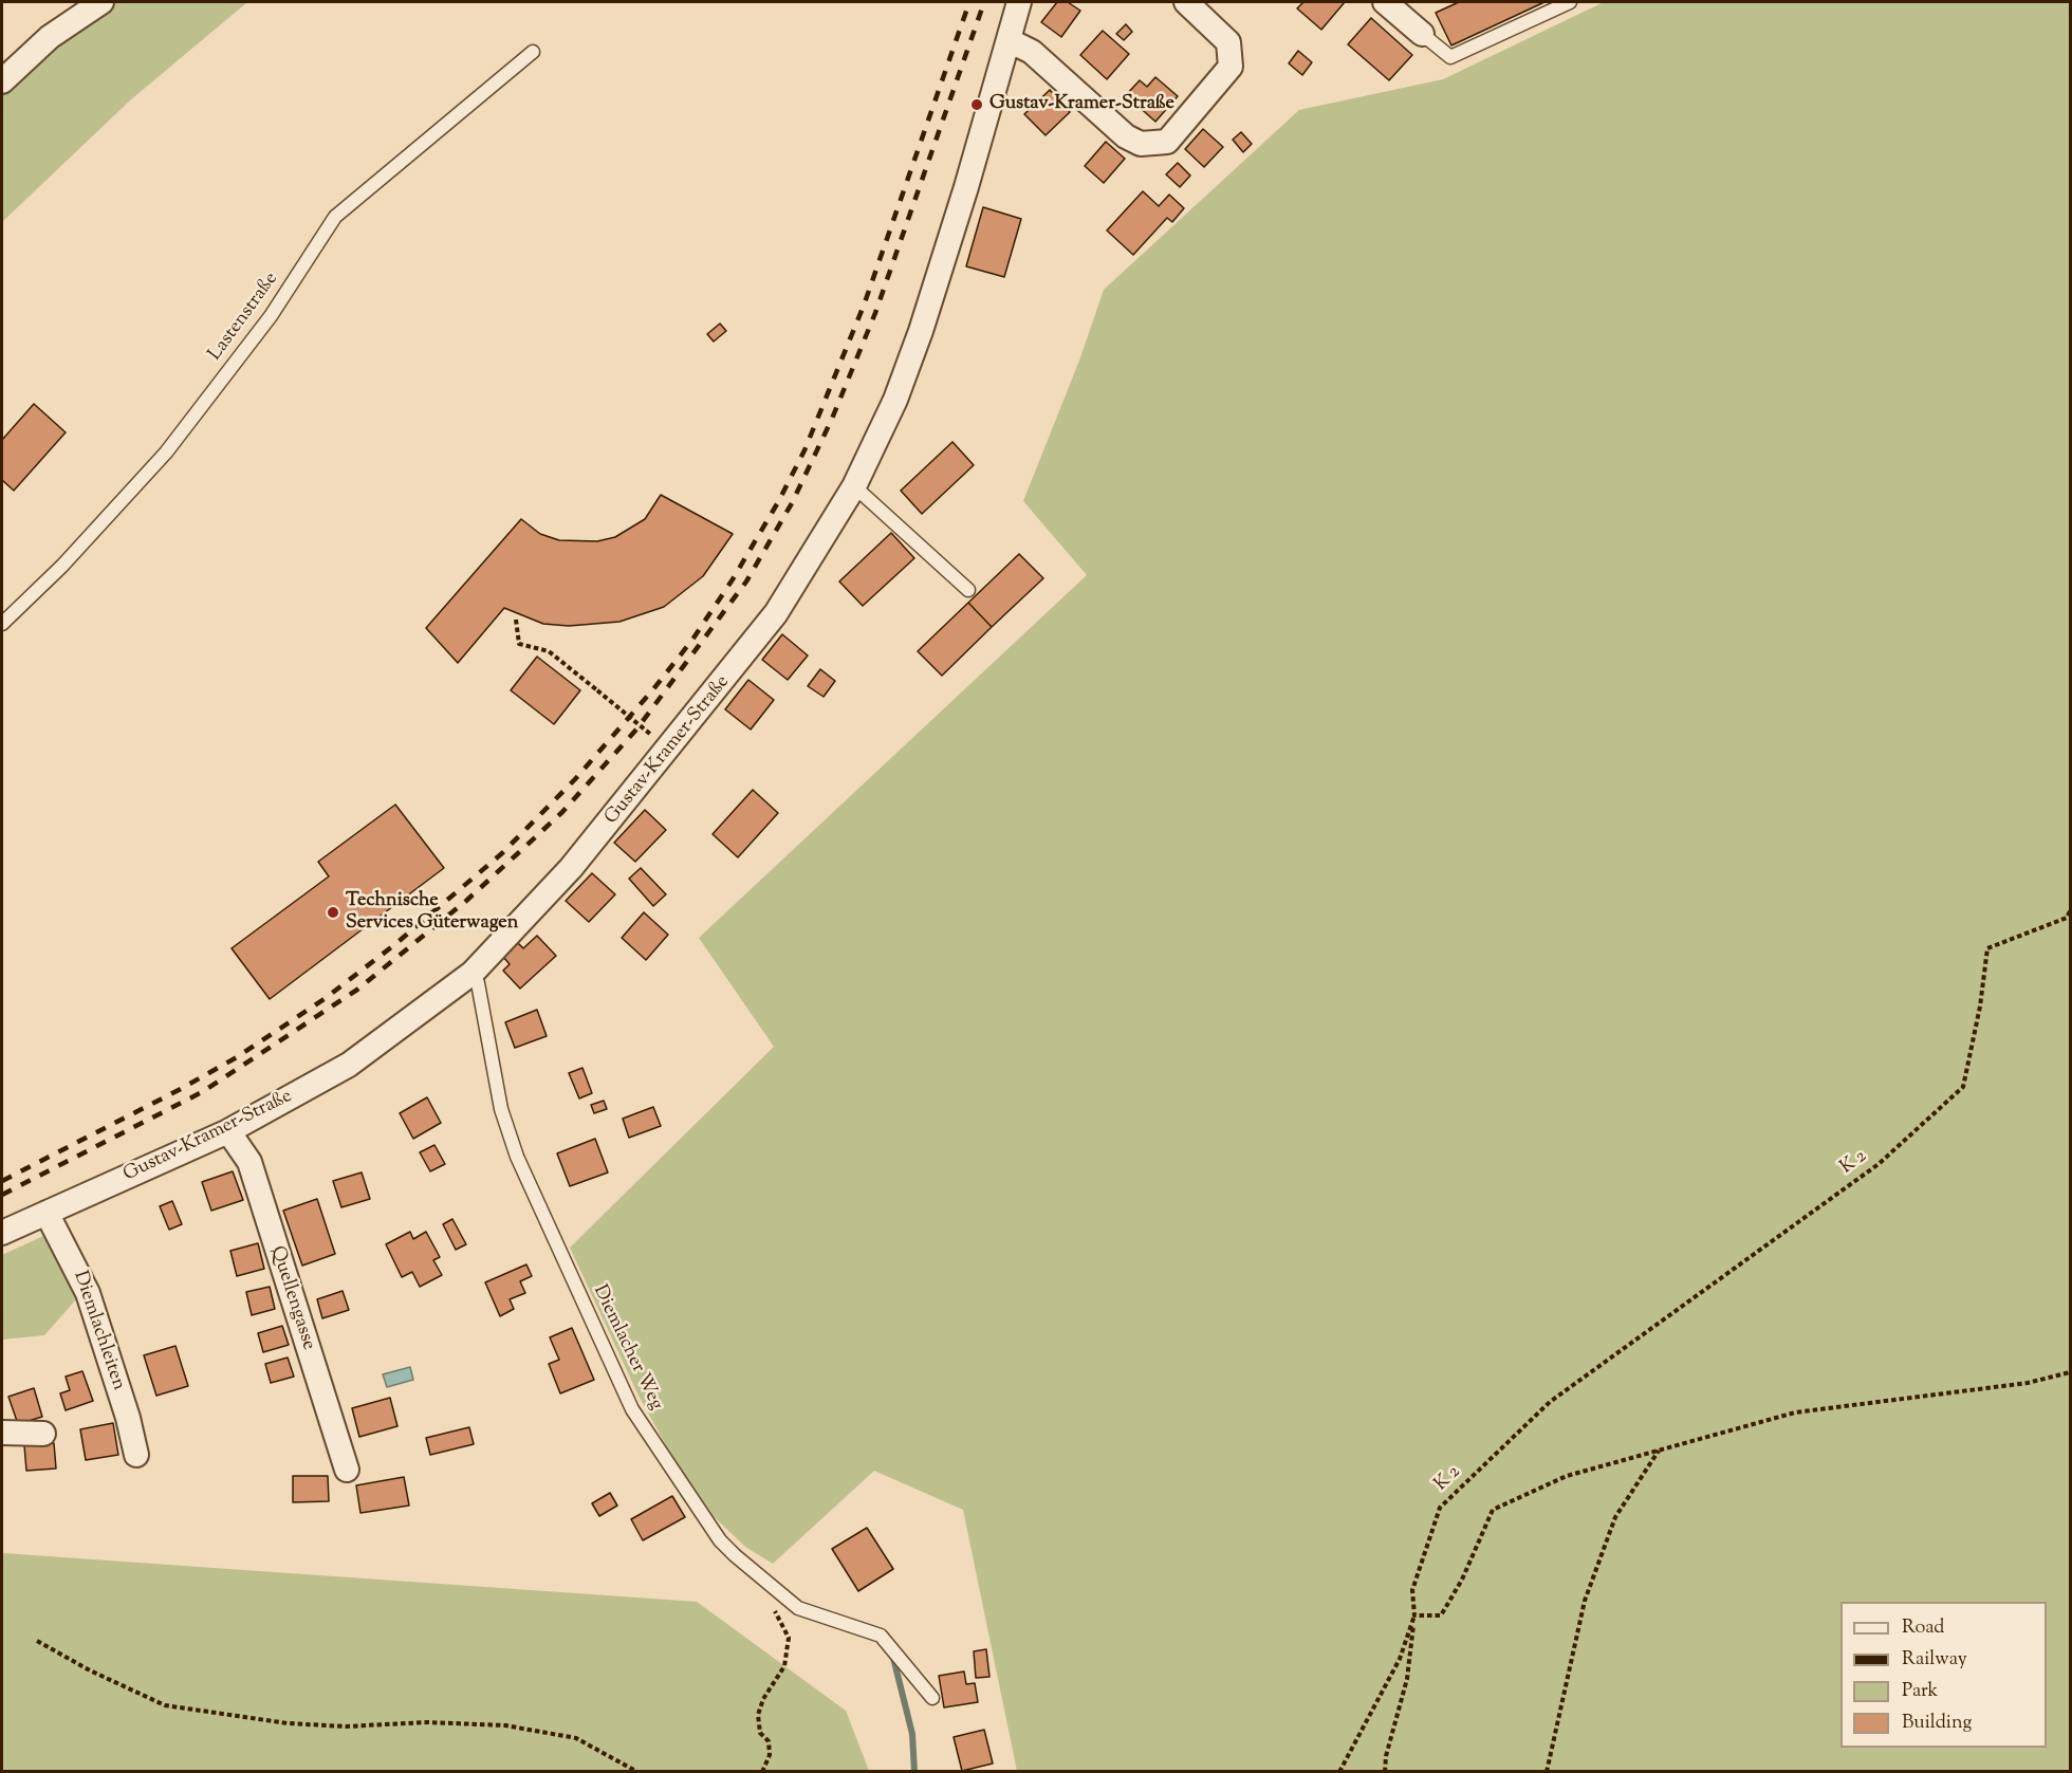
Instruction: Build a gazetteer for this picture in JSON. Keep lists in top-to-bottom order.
{
  "streets": {
    "street": ["Gustav-Kramer-Straße", "Quellengasse", "Diemlachleiten"],
    "lane": ["Lastenstraße", "Diemlacher Weg"],
    "path": ["K 2"]
  },
  "crossings": [
    ["Gustav-Kramer-Straße", "Quellengasse"],
    ["Gustav-Kramer-Straße", "Diemlachleiten"],
    ["Gustav-Kramer-Straße", "Diemlacher Weg"]
  ],
  "places": ["Gustav-Kramer-Straße", "Technische Services Güterwagen"],
  "legend": [
    "Road",
    "Railway",
    "Park",
    "Building"
  ]
}
